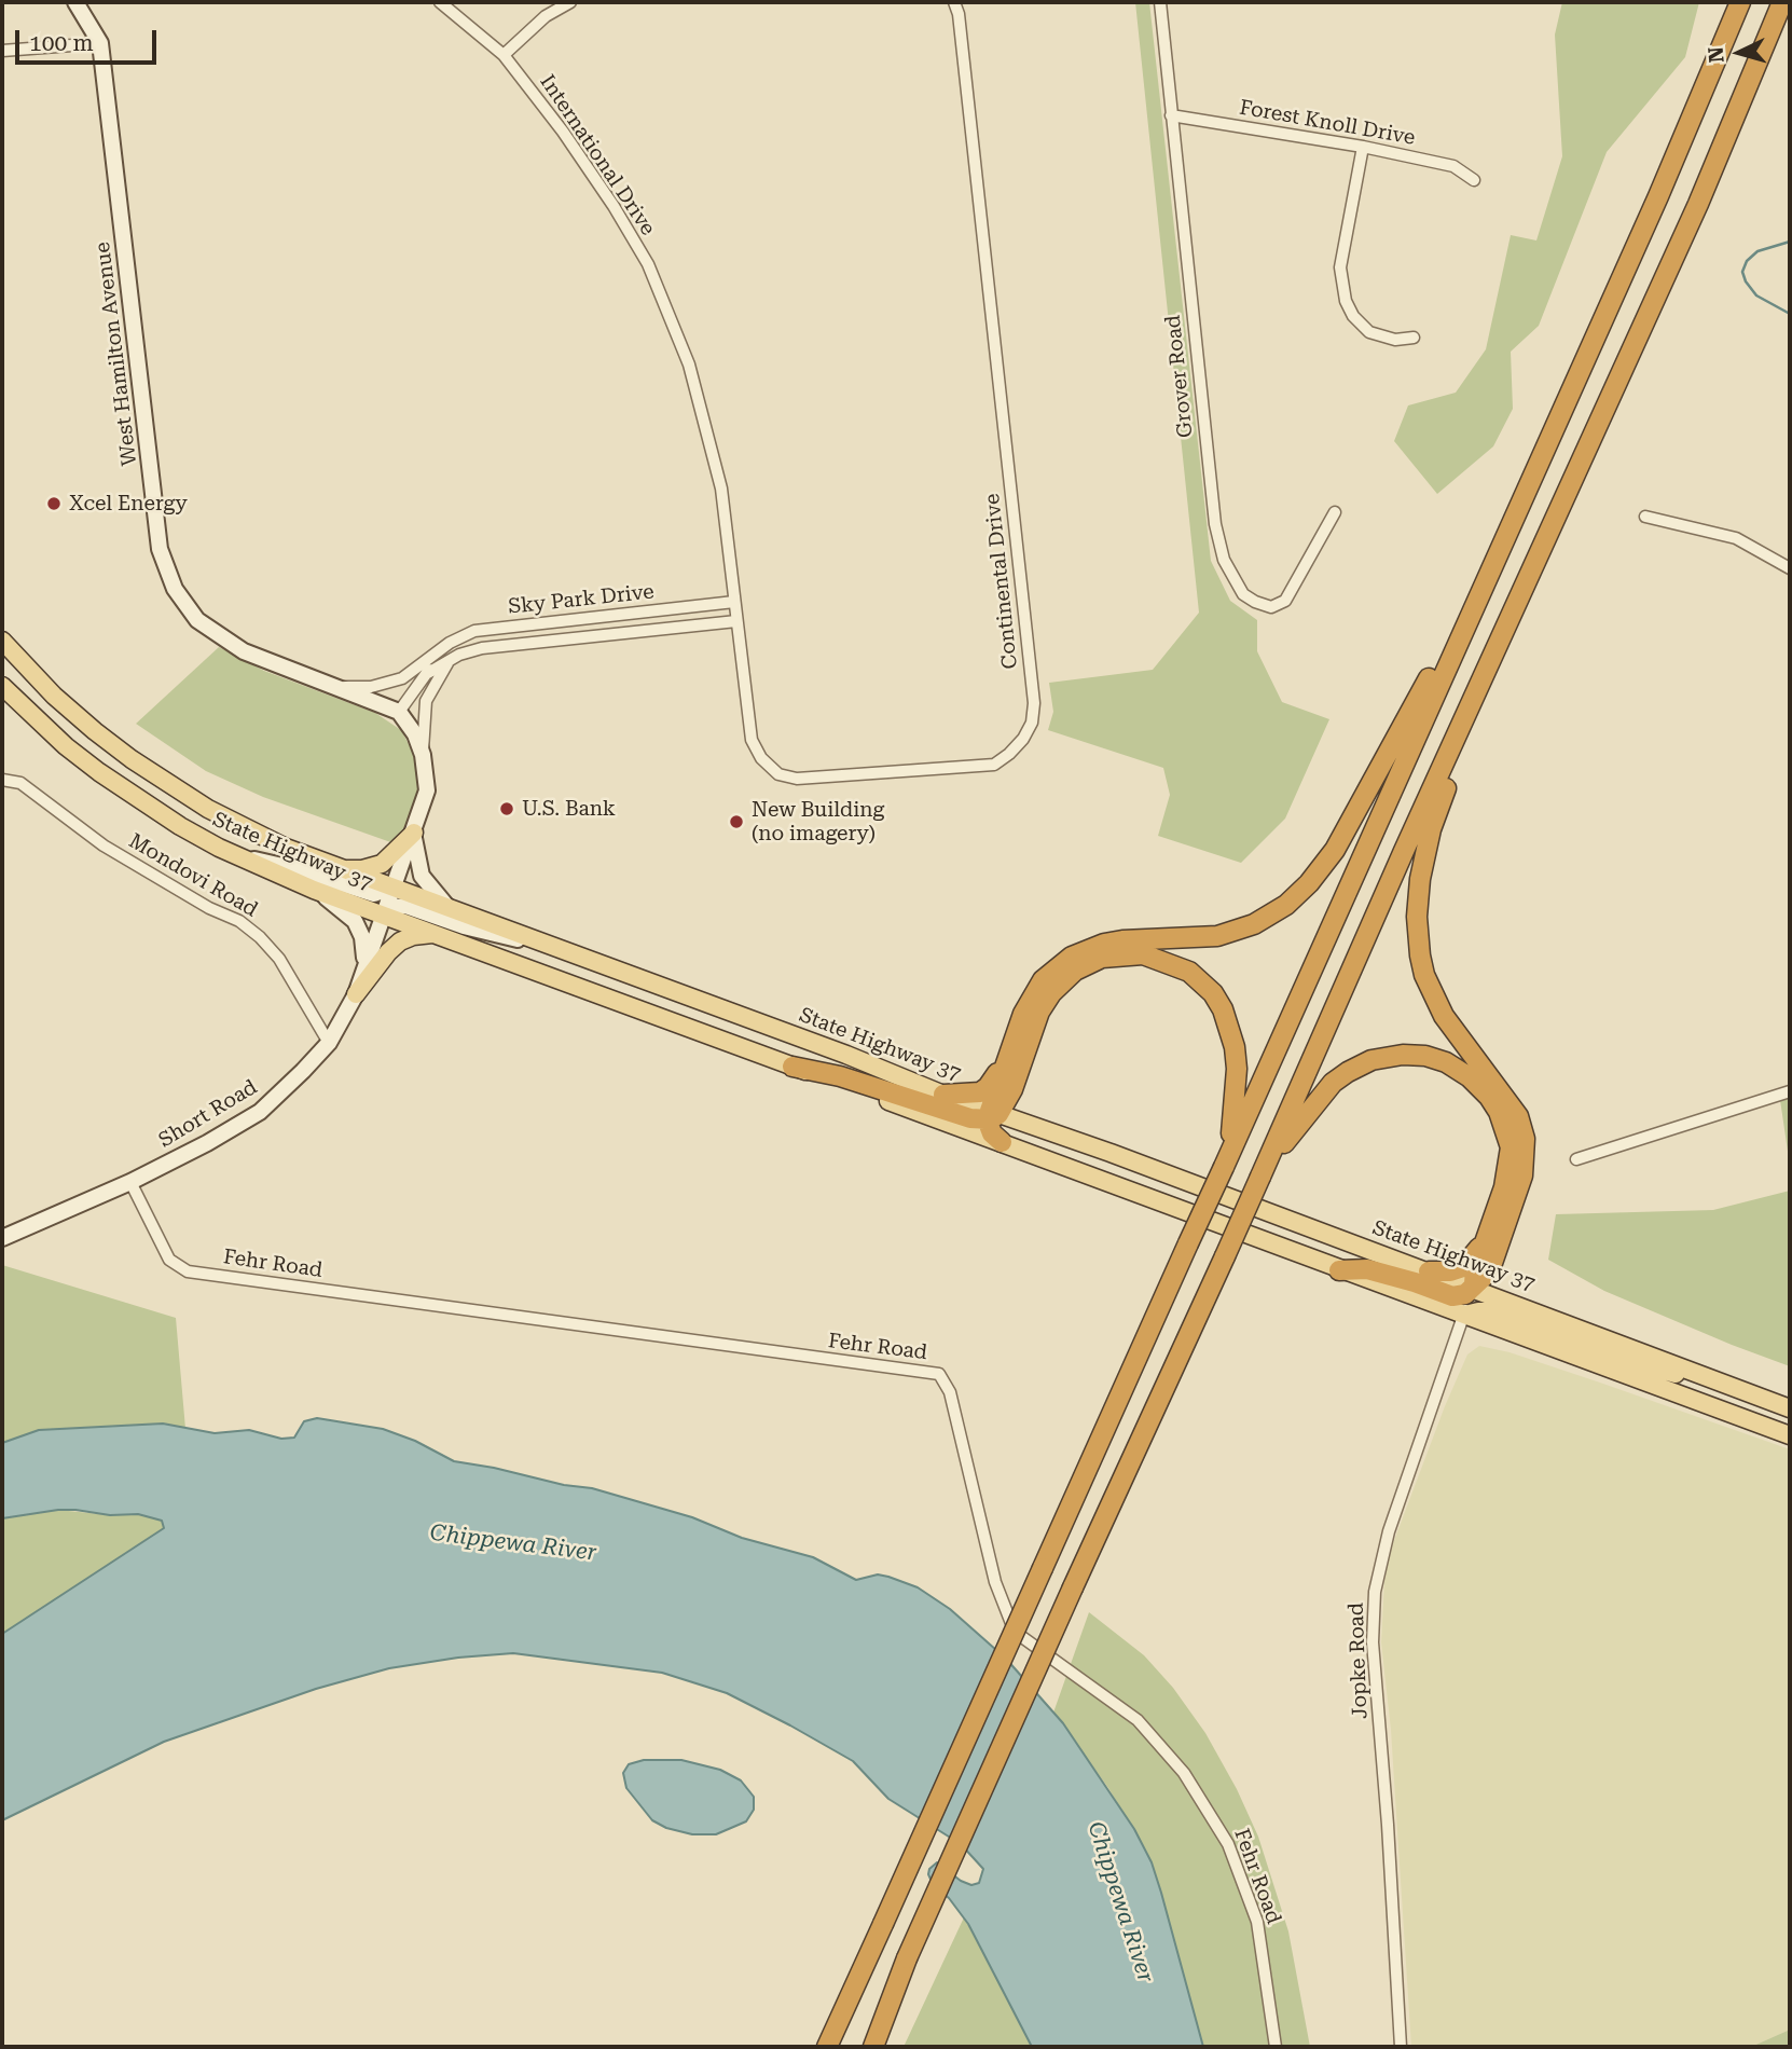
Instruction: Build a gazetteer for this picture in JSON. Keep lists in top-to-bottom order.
{
  "streets": {
    "main road": ["State Highway 37"],
    "street": [
      "Forest Knoll Drive",
      "International Drive",
      "West Hamilton Avenue",
      "Grover Road",
      "Continental Drive",
      "Sky Park Drive",
      "Mondovi Road",
      "Short Road",
      "Fehr Road",
      "Jopke Road"
    ]
  },
  "crossings": [
    ["Forest Knoll Drive", "Grover Road"],
    ["International Drive", "Continental Drive"],
    ["International Drive", "Sky Park Drive"],
    ["West Hamilton Avenue", "Sky Park Drive"],
    ["Continental Drive", "Sky Park Drive"],
    ["State Highway 37", "Short Road"],
    ["State Highway 37", "Jopke Road"],
    ["Mondovi Road", "Short Road"],
    ["Short Road", "Fehr Road"]
  ],
  "water": ["Chippewa River"],
  "places": ["Xcel Energy", "U.S. Bank", "New Building (no imagery)"],
  "scale_bar": "100 m",
  "north": "left"
}
